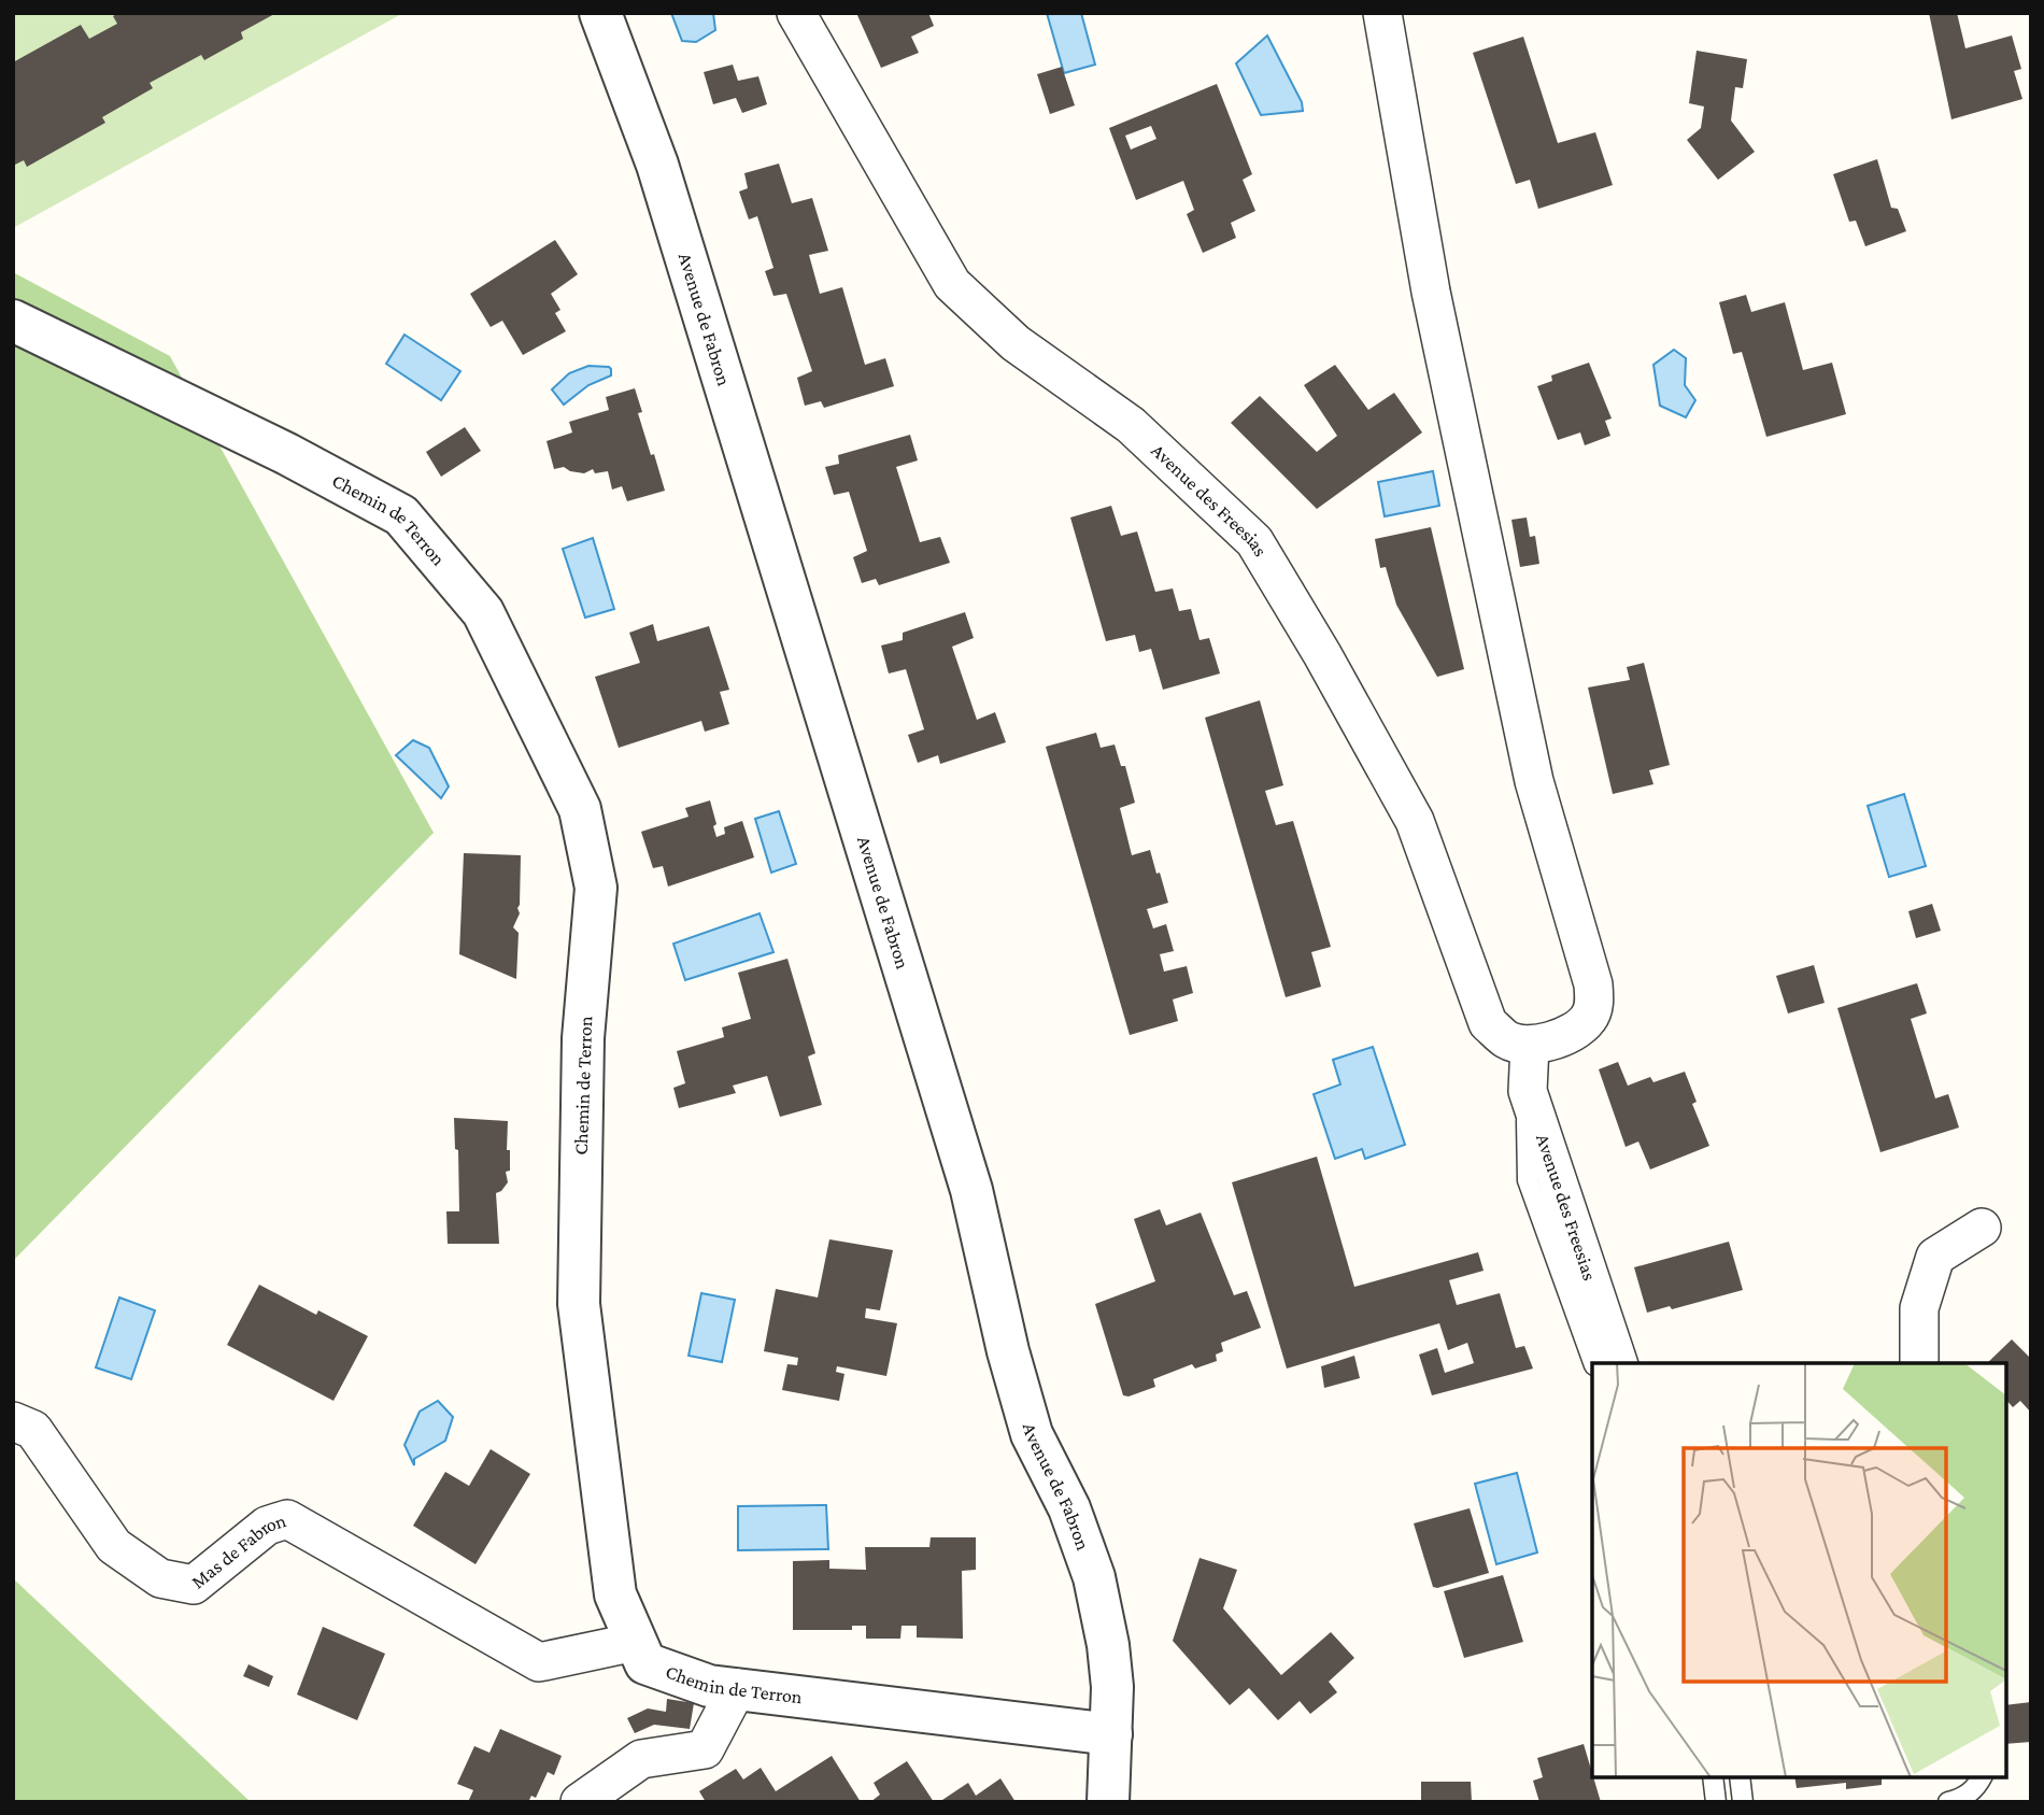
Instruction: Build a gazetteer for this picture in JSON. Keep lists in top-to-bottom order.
{
  "streets": {
    "street": [
      "Avenue de Fabron",
      "Avenue des Freesias",
      "Chemin de Terron",
      "Mas de Fabron"
    ]
  },
  "crossings": [
    ["Avenue de Fabron", "Chemin de Terron"],
    ["Chemin de Terron", "Mas de Fabron"]
  ]
}
